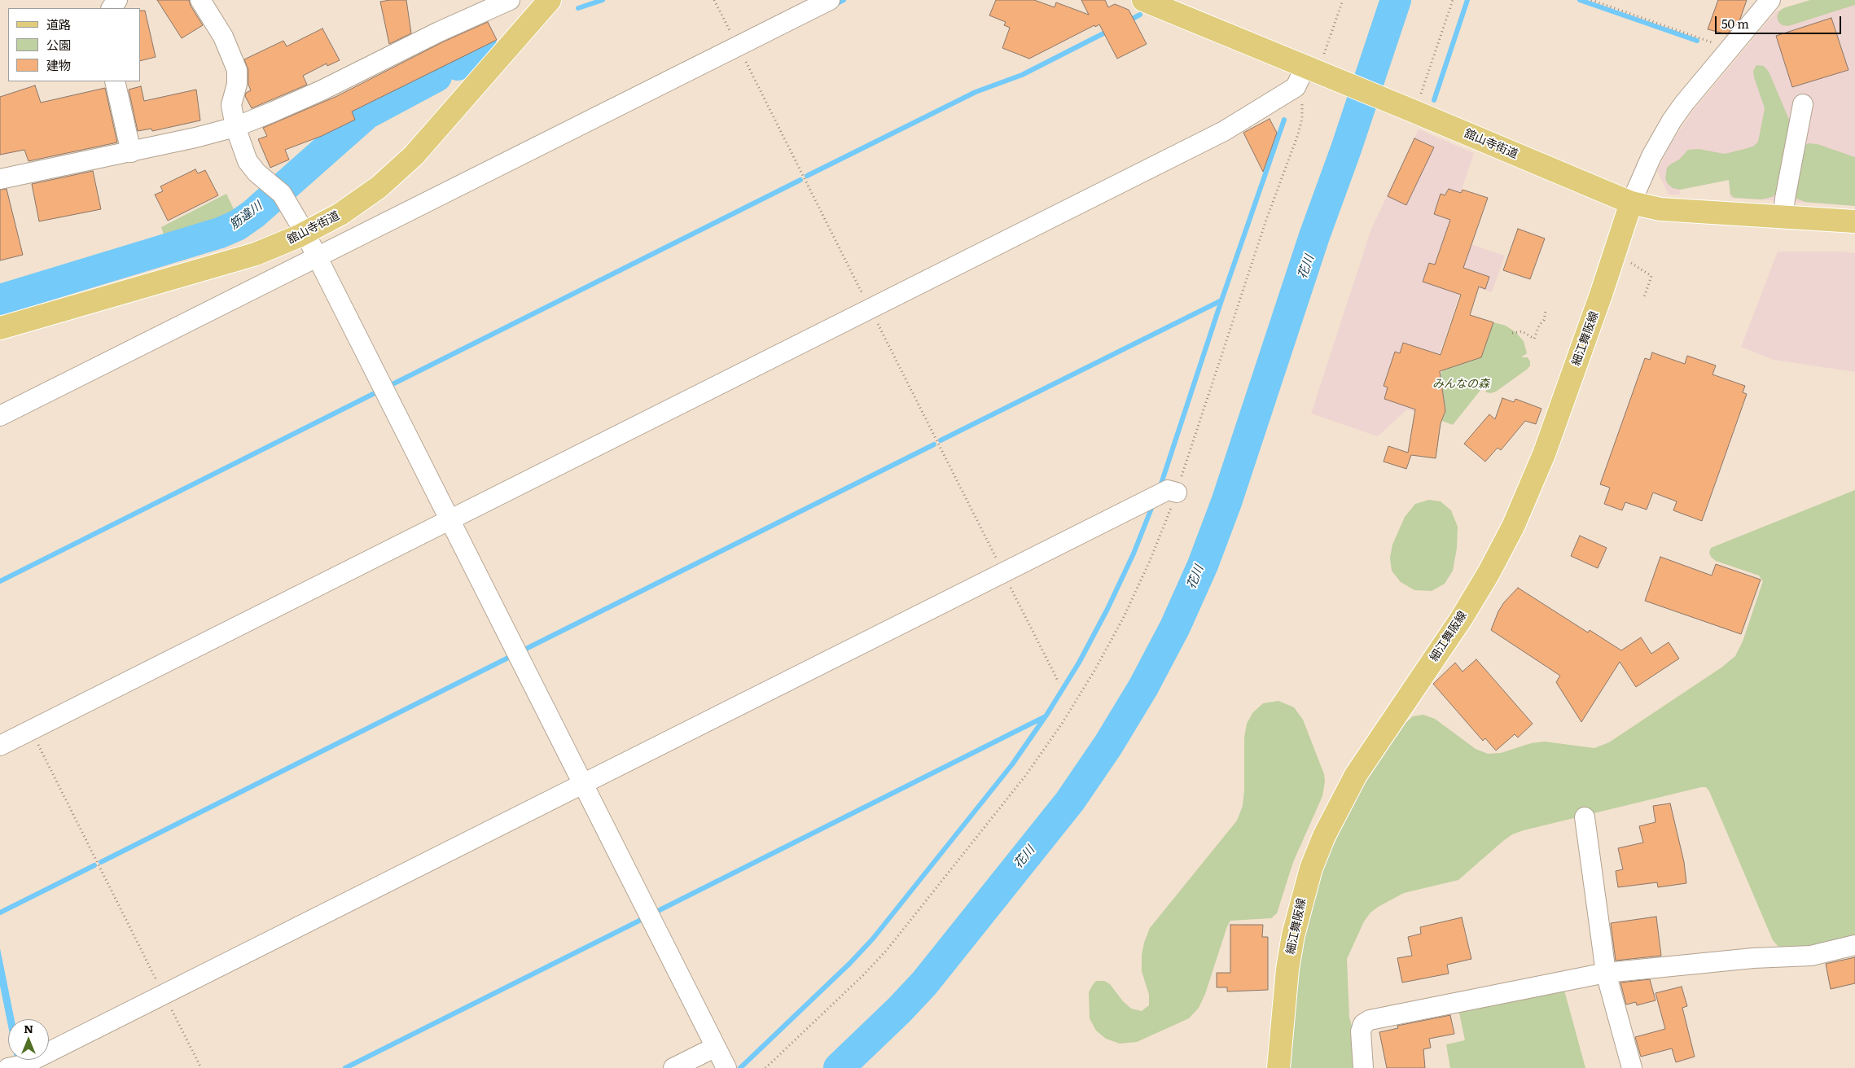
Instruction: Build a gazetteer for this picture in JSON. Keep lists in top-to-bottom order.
{
  "streets": {
    "main road": ["舘山寺街道", "細江舞阪線"]
  },
  "crossings": [
    ["舘山寺街道", "細江舞阪線"]
  ],
  "water": ["筋違川", "花川"],
  "parks": ["みんなの森"],
  "legend": ["道路", "公園", "建物"],
  "scale_bar": "50 m",
  "north": "top"
}
